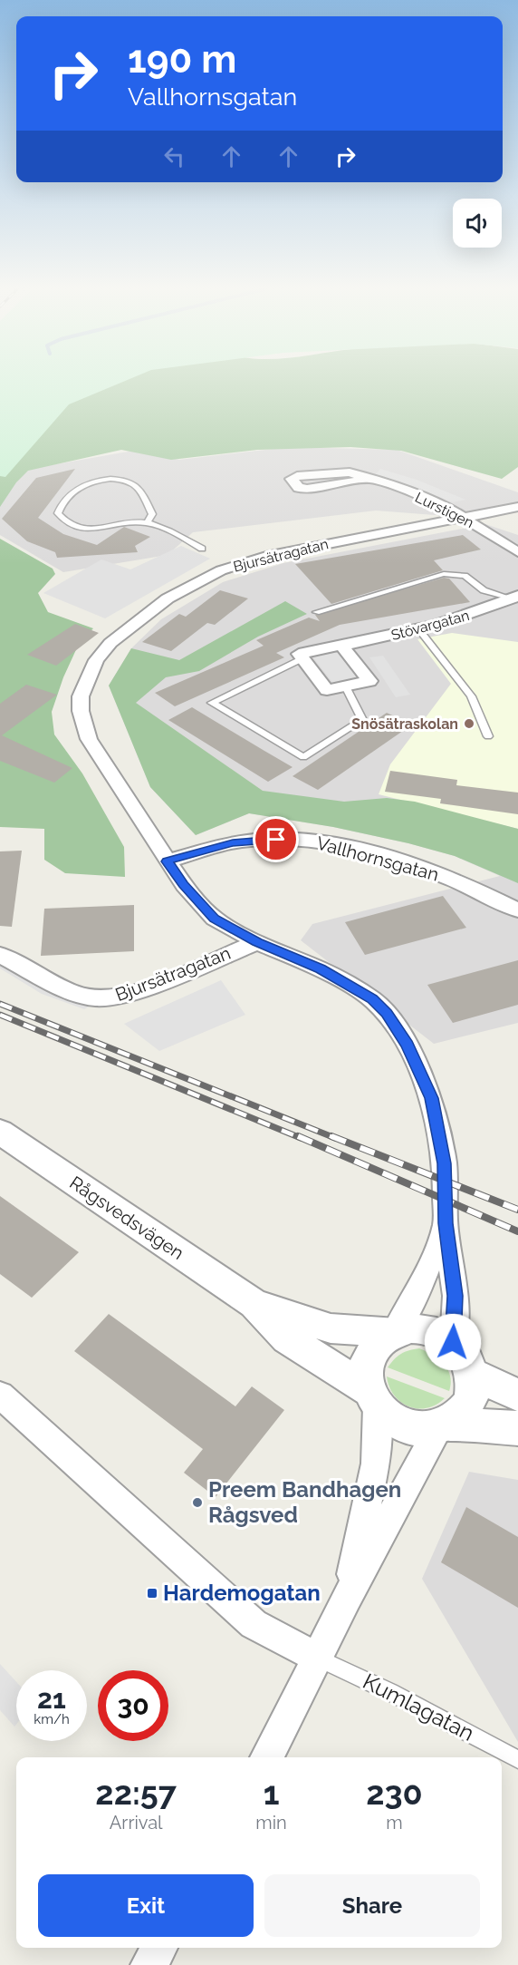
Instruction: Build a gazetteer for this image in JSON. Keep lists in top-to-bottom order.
{
  "streets": {
    "street": [
      "Lurstigen",
      "Bjursätragatan",
      "Stövargatan",
      "Vallhornsgatan",
      "Rågsvedsvägen"
    ],
    "lane": ["Kumlagatan"]
  },
  "crossings": [
    ["Lurstigen", "Bjursätragatan"],
    ["Bjursätragatan", "Vallhornsgatan"],
    ["Bjursätragatan", "Rågsvedsvägen"]
  ],
  "places": {
    "other": ["Snösätraskolan", "Preem Bandhagen Rågsved"],
    "transit": ["Hardemogatan"]
  },
  "page": {
    "turn": ["190 m", "Vallhornsgatan"],
    "speed": "21 km/h",
    "limit": "30",
    "eta": [
      "22:57",
      "Arrival",
      "1",
      "min",
      "230",
      "m"
    ],
    "buttons": ["Exit", "Share"]
  }
}
